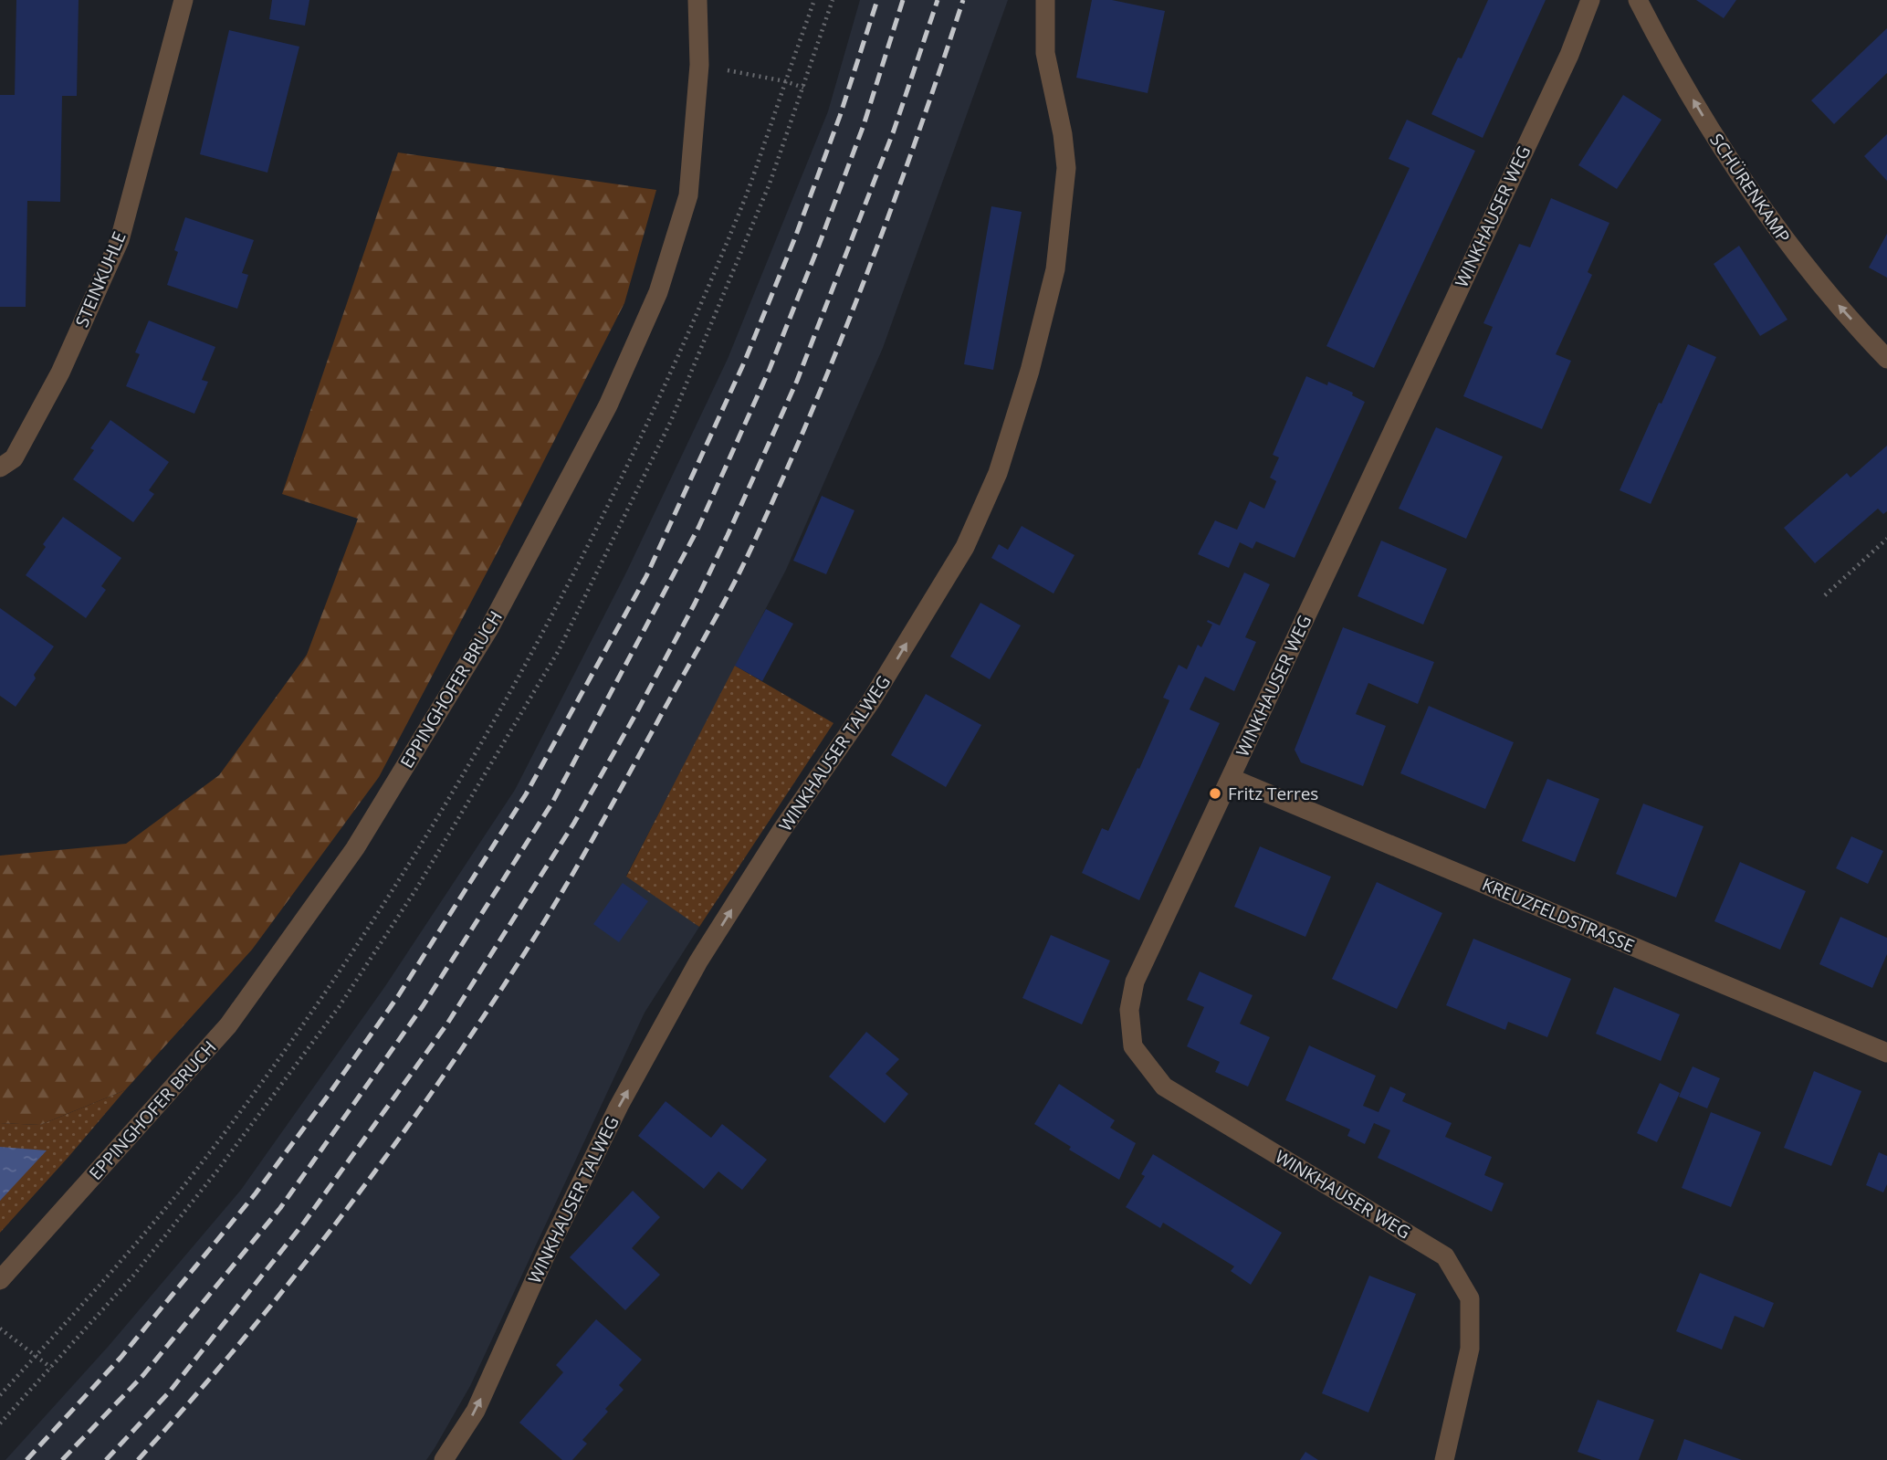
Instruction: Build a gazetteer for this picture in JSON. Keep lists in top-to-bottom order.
{
  "streets": {
    "street": [
      "SCHÜRENKAMP",
      "WINKHAUSER WEG",
      "STEINKUHLE",
      "EPPINGHOFER BRUCH",
      "WINKHAUSER TALWEG",
      "KREUZFELDSTRASSE"
    ]
  },
  "crossings": [
    ["WINKHAUSER WEG", "KREUZFELDSTRASSE"]
  ],
  "one_way": ["SCHÜRENKAMP", "WINKHAUSER TALWEG"],
  "places": ["Fritz Terres"]
}
